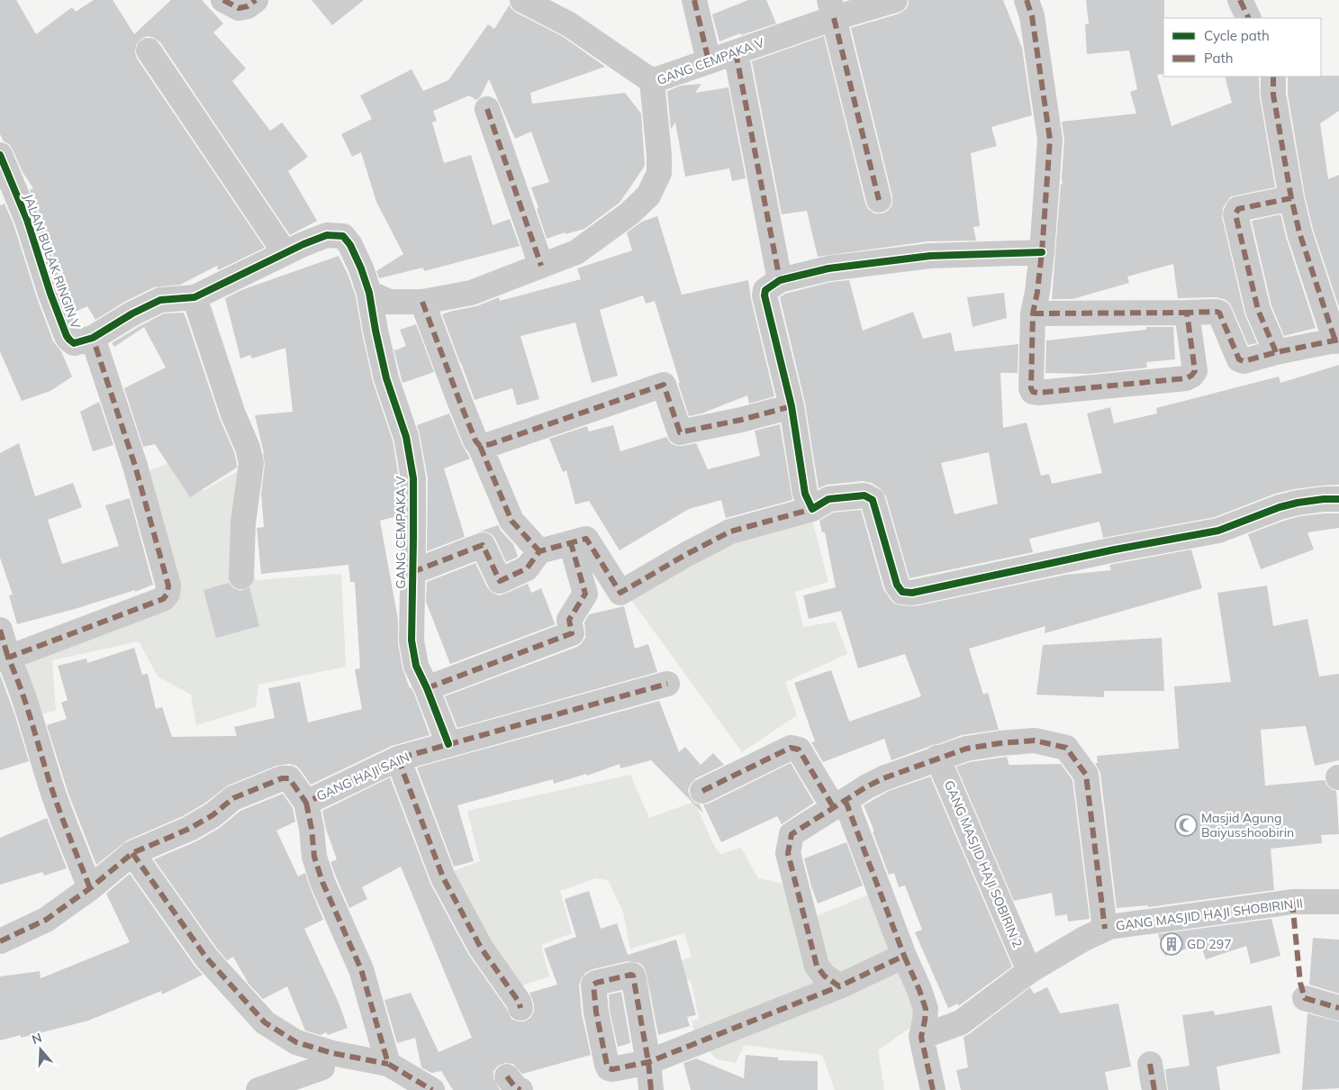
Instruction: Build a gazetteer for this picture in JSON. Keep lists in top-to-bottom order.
{
  "streets": {
    "street": [
      "GANG CEMPAKA V",
      "JALAN BULAK RINGIN V",
      "GANG HAJI SAIN",
      "GANG MASJID HAJI SOBIRIN 2",
      "GANG MASJID HAJI SHOBIRIN II"
    ]
  },
  "crossings": [
    ["GANG CEMPAKA V", "JALAN BULAK RINGIN V"],
    ["GANG CEMPAKA V", "GANG HAJI SAIN"],
    ["GANG MASJID HAJI SOBIRIN 2", "GANG MASJID HAJI SHOBIRIN II"]
  ],
  "places": {
    "mosque": ["Masjid Agung Baiyusshoobirin"],
    "building": ["GD 297"]
  },
  "legend": ["Cycle path", "Path"],
  "north": "top"
}
